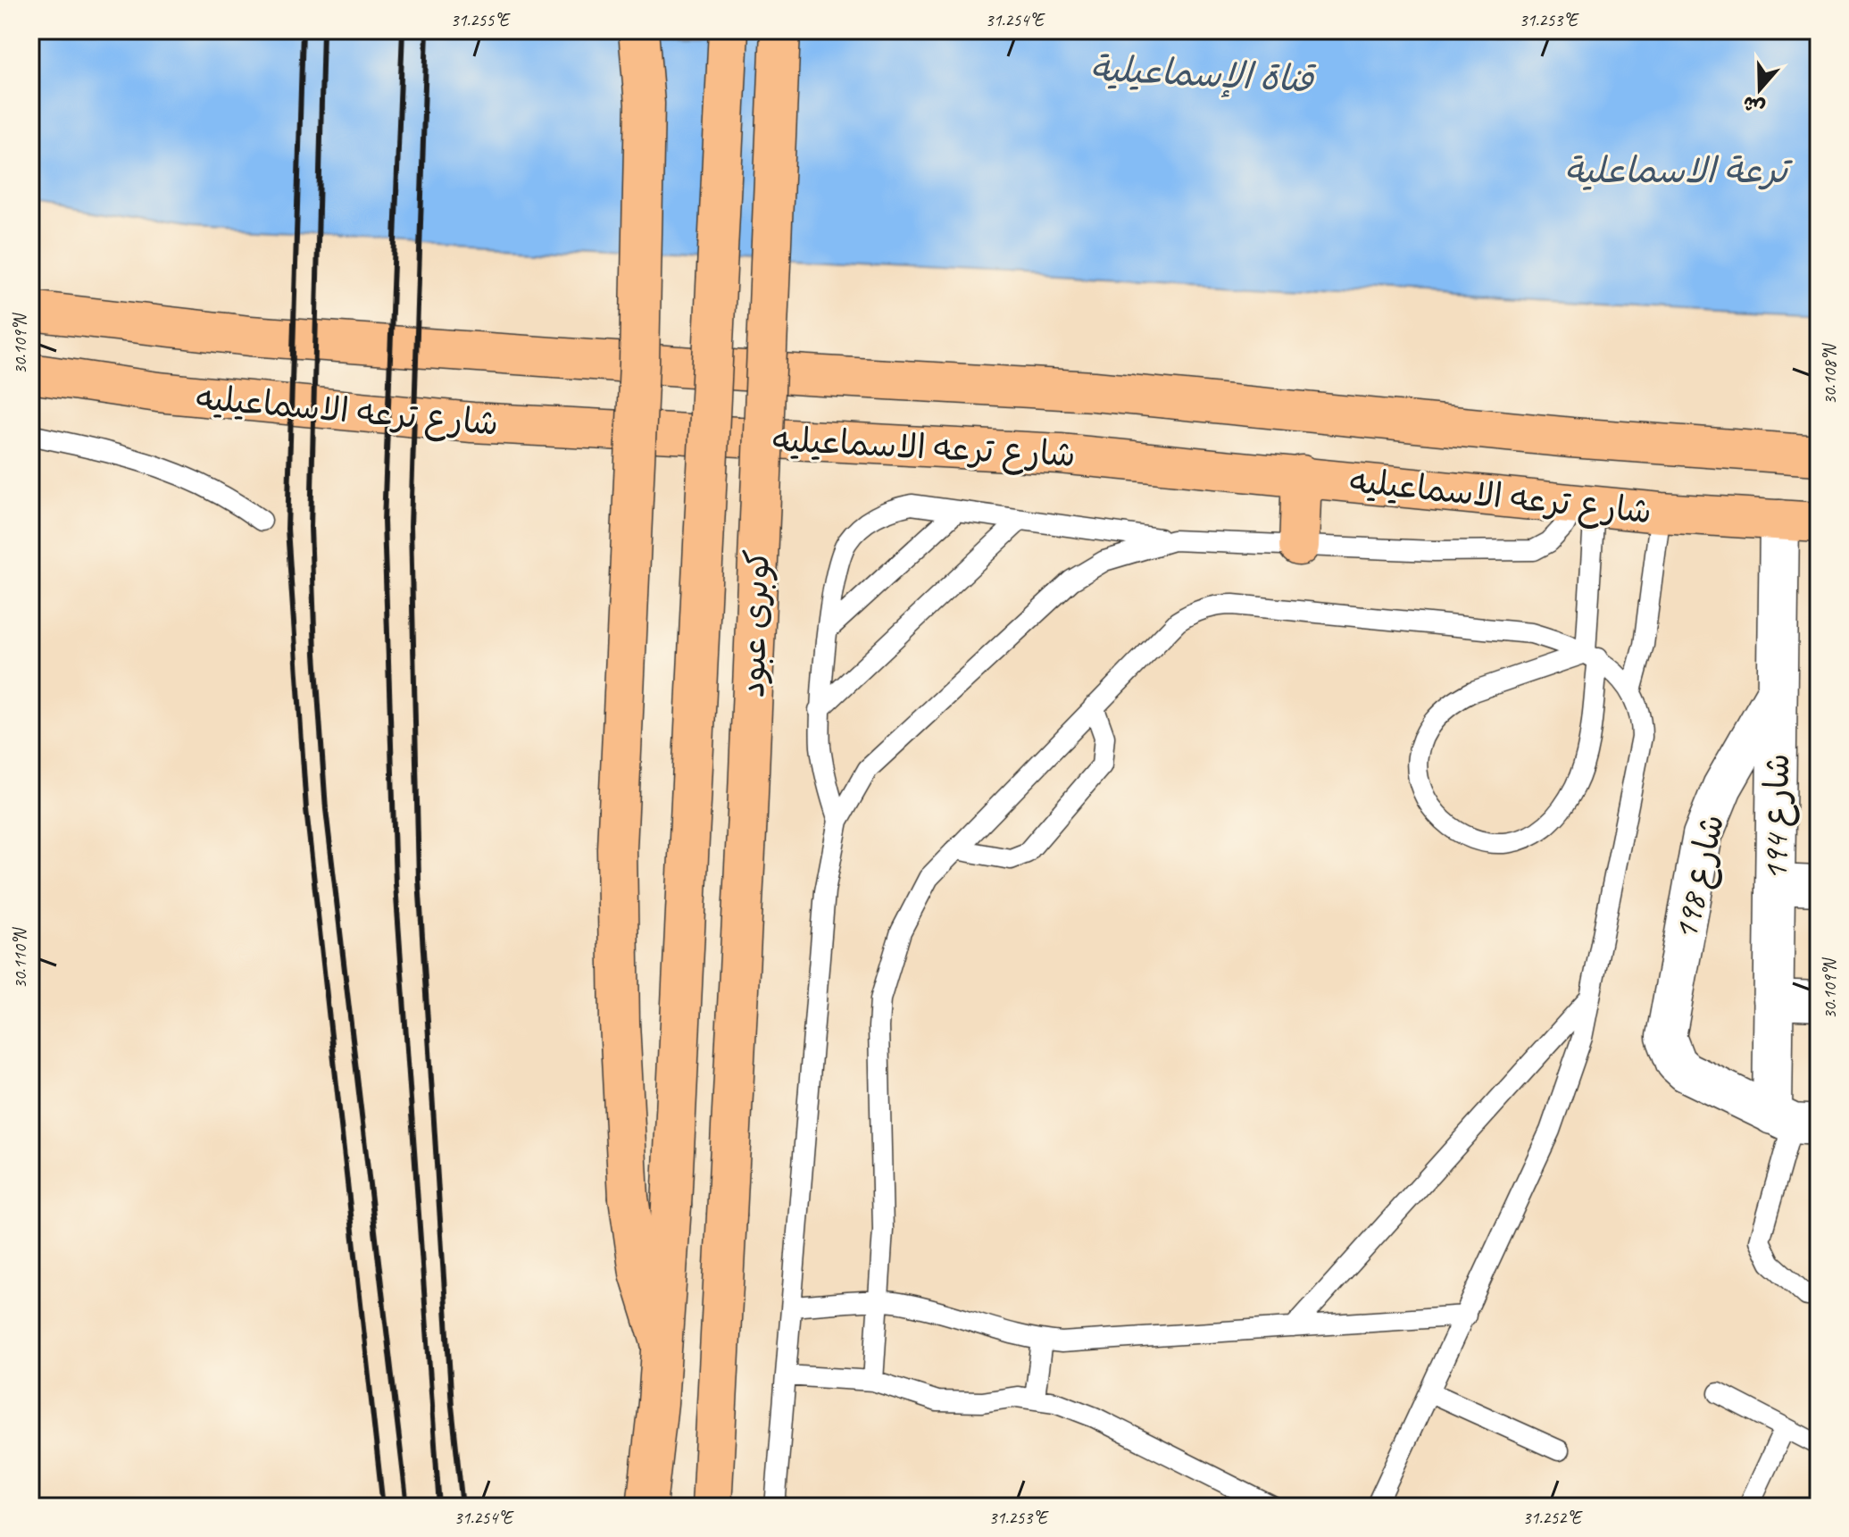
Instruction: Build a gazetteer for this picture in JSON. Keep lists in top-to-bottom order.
{
  "streets": {
    "main road": ["شارع ترعه الاسماعيليه", "كوبرى عبود"],
    "street": ["شارع 194", "شارع 198"]
  },
  "crossings": [
    ["شارع ترعه الاسماعيليه", "شارع 194"],
    ["شارع 194", "شارع 198"]
  ],
  "water": ["قناة الإسماعيلية", "ترعة الاسماعلية"],
  "north": "bottom",
  "coordinates": [
    "31.255°E",
    "31.254°E",
    "31.253°E",
    "30.109°N",
    "30.108°N",
    "30.110°N",
    "31.252°E"
  ]
}
